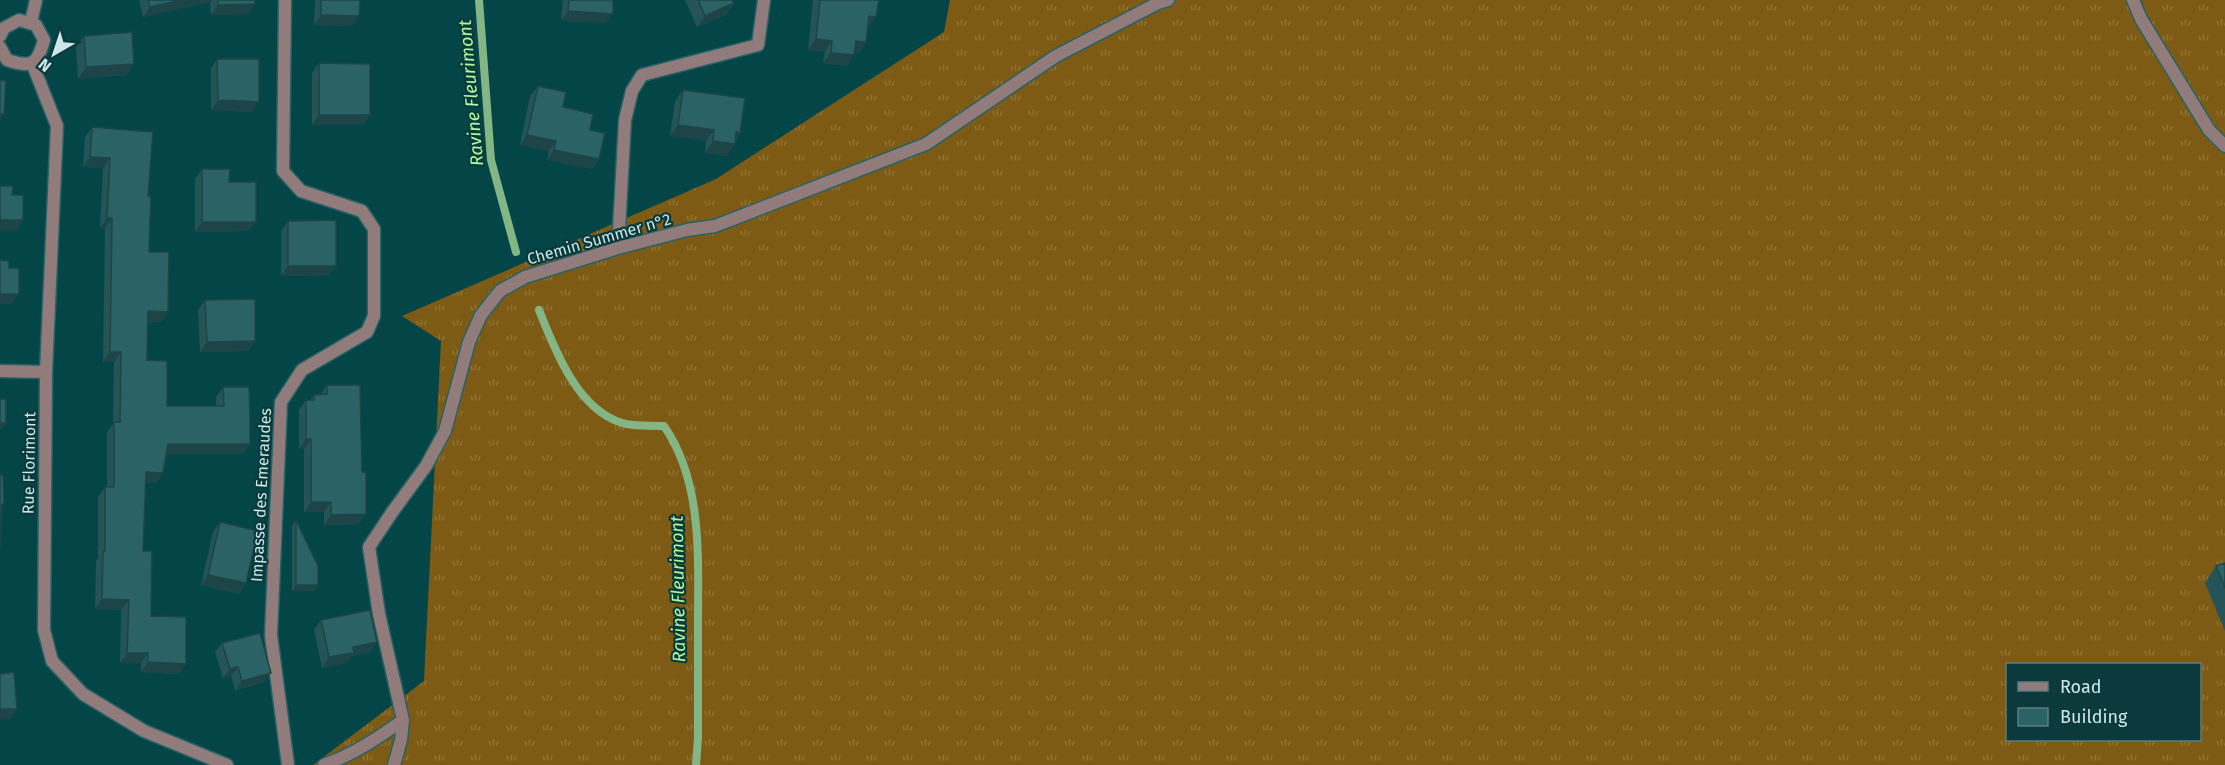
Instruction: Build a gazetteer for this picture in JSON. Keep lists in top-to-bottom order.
{
  "streets": {
    "street": ["Chemin Summer n°2", "Rue Florimont", "Impasse des Emeraudes"]
  },
  "water": ["Ravine Fleurimont"],
  "legend": ["Road", "Building"],
  "north": "bottom left"
}
